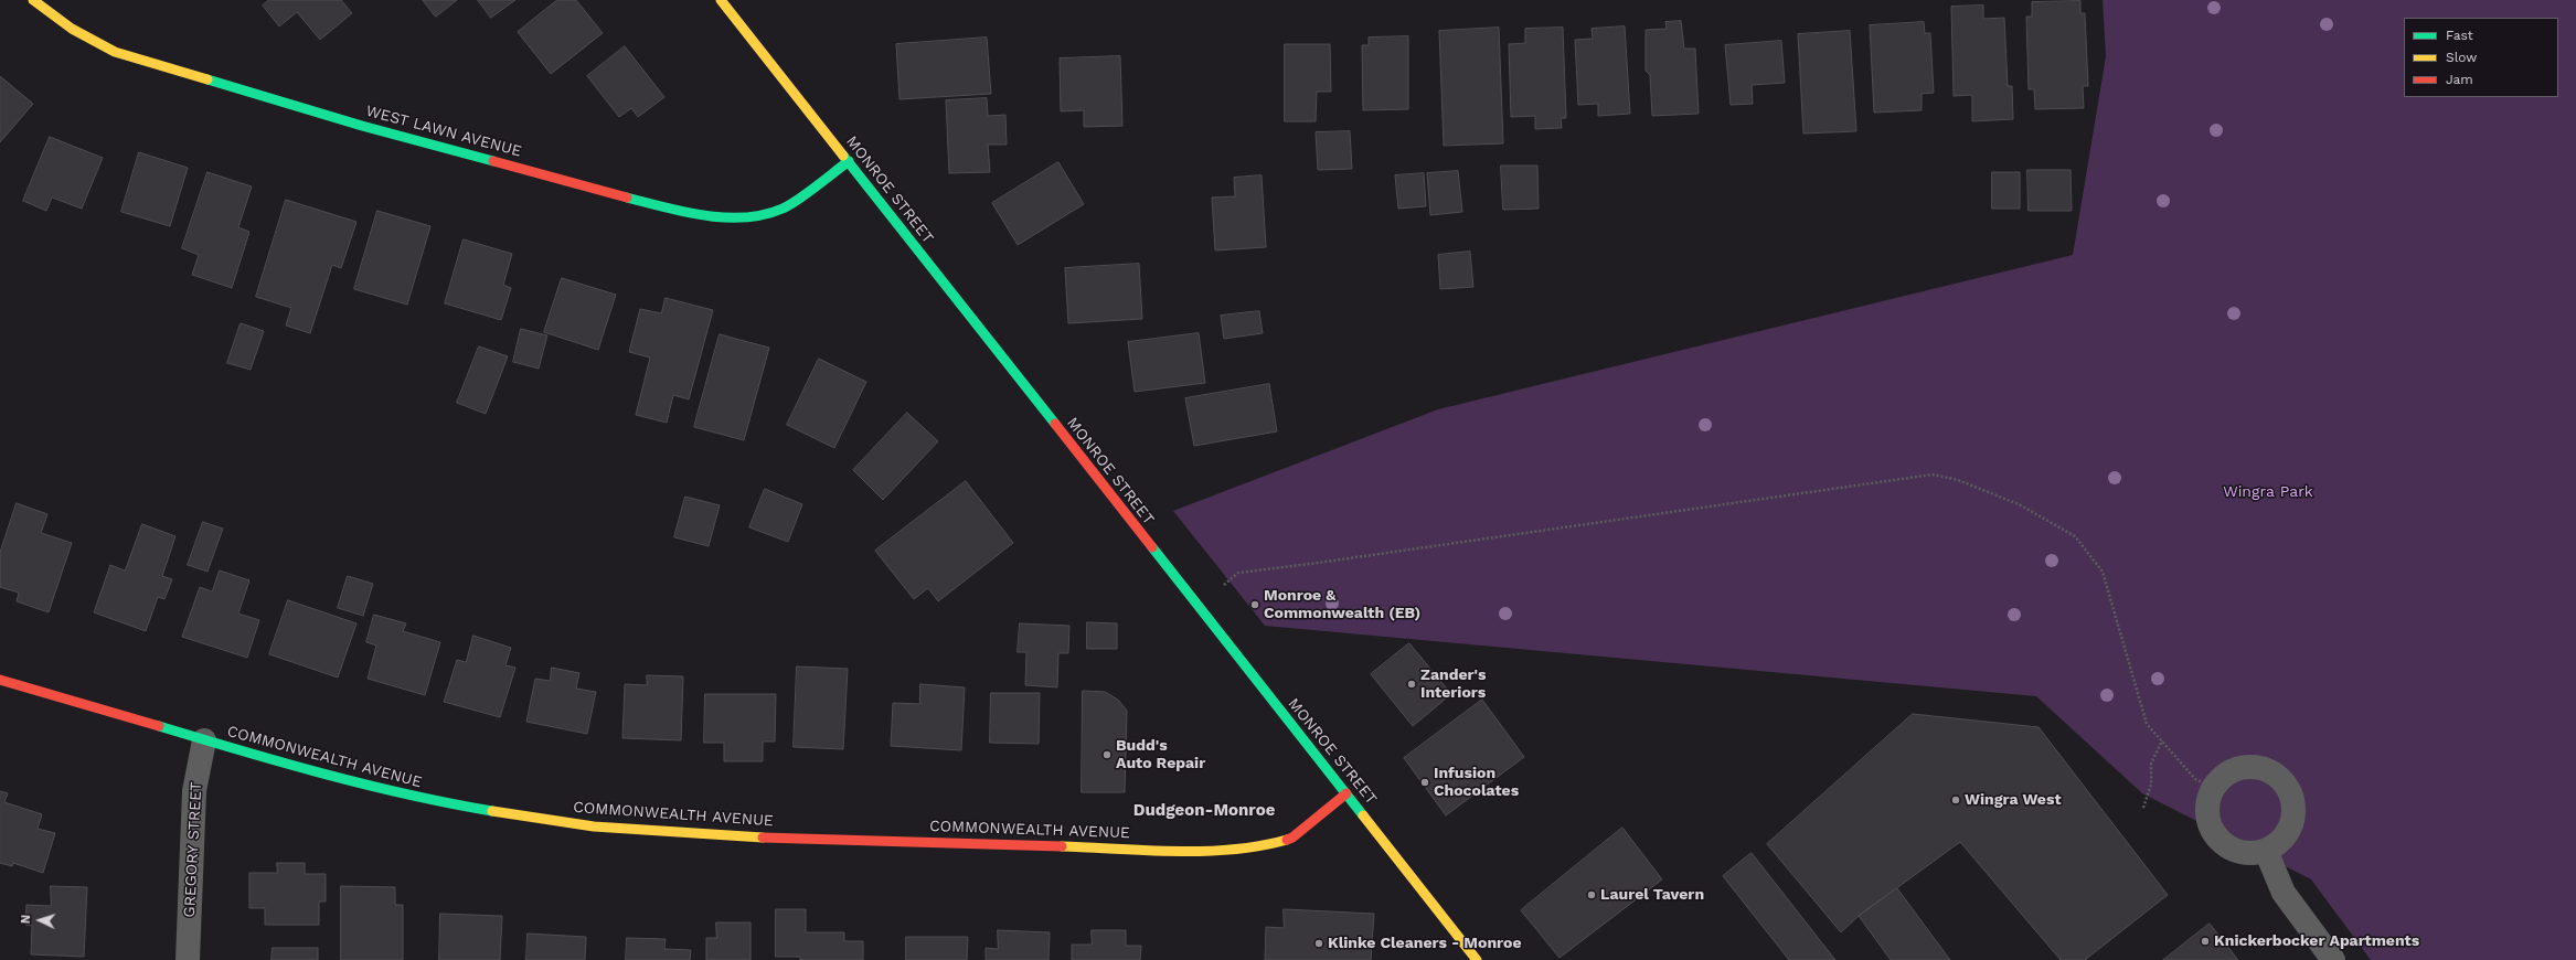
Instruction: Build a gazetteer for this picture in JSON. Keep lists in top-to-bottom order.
{
  "streets": {
    "street": [
      "WEST LAWN AVENUE",
      "MONROE STREET",
      "COMMONWEALTH AVENUE",
      "GREGORY STREET"
    ]
  },
  "crossings": [
    ["WEST LAWN AVENUE", "MONROE STREET"],
    ["MONROE STREET", "COMMONWEALTH AVENUE"],
    ["COMMONWEALTH AVENUE", "GREGORY STREET"]
  ],
  "districts": ["Dudgeon-Monroe"],
  "parks": ["Wingra Park"],
  "places": [
    "Monroe & Commonwealth (EB)",
    "Zander's Interiors",
    "Budd's Auto Repair",
    "Infusion Chocolates",
    "Wingra West",
    "Laurel Tavern",
    "Knickerbocker Apartments",
    "Klinke Cleaners - Monroe"
  ],
  "legend": ["Fast", "Slow", "Jam"],
  "north": "left"
}
